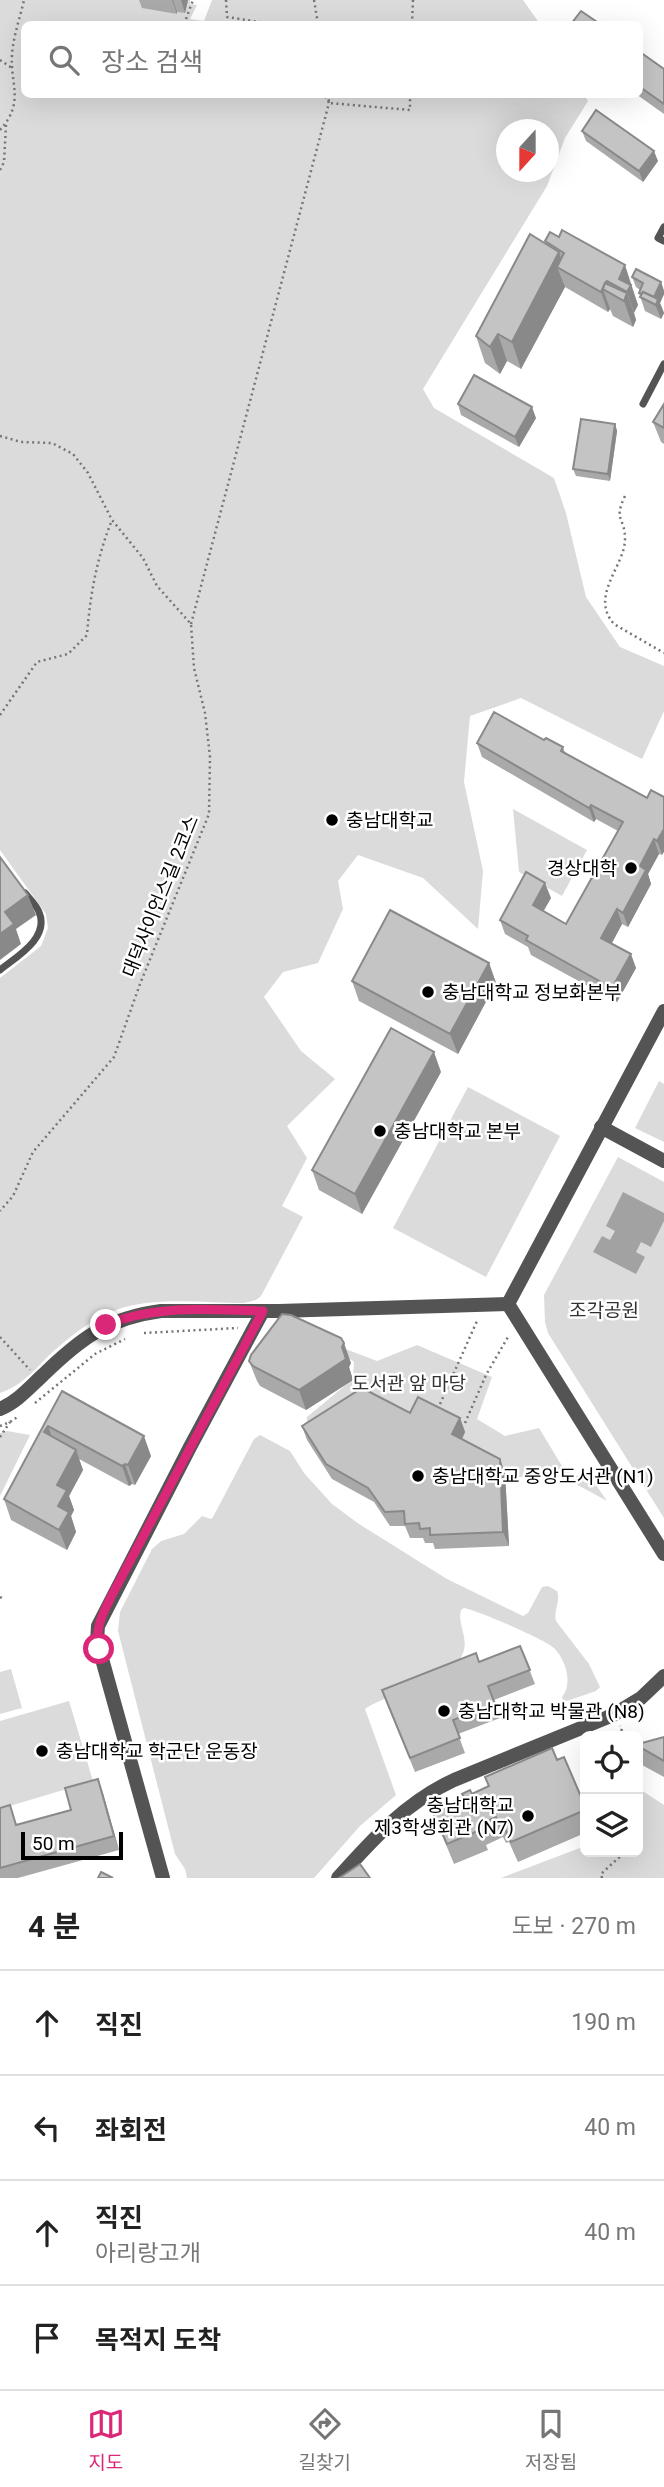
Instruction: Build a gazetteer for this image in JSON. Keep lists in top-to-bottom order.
{
  "streets": {
    "path": ["대덕사이언스길 2코스"]
  },
  "parks": ["조각공원", "도서관 앞 마당"],
  "places": [
    "충남대학교",
    "경상대학",
    "충남대학교 정보화본부",
    "충남대학교 본부",
    "충남대학교 중앙도서관 (N1)",
    "충남대학교 박물관 (N8)",
    "충남대학교 학군단 운동장",
    "충남대학교 제3학생회관 (N7)"
  ],
  "scale_bar": "50 m",
  "north": "bottom",
  "page": {
    "search": "장소 검색",
    "scale": "50 m",
    "heading": ["4 분", "도보 · 270 m"],
    "list": [
      ["직진", "190 m"],
      ["좌회전", "40 m"],
      ["직진", "아리랑고개", "40 m"],
      "목적지 도착"
    ],
    "nav": ["지도", "길찾기", "저장됨"]
  }
}
